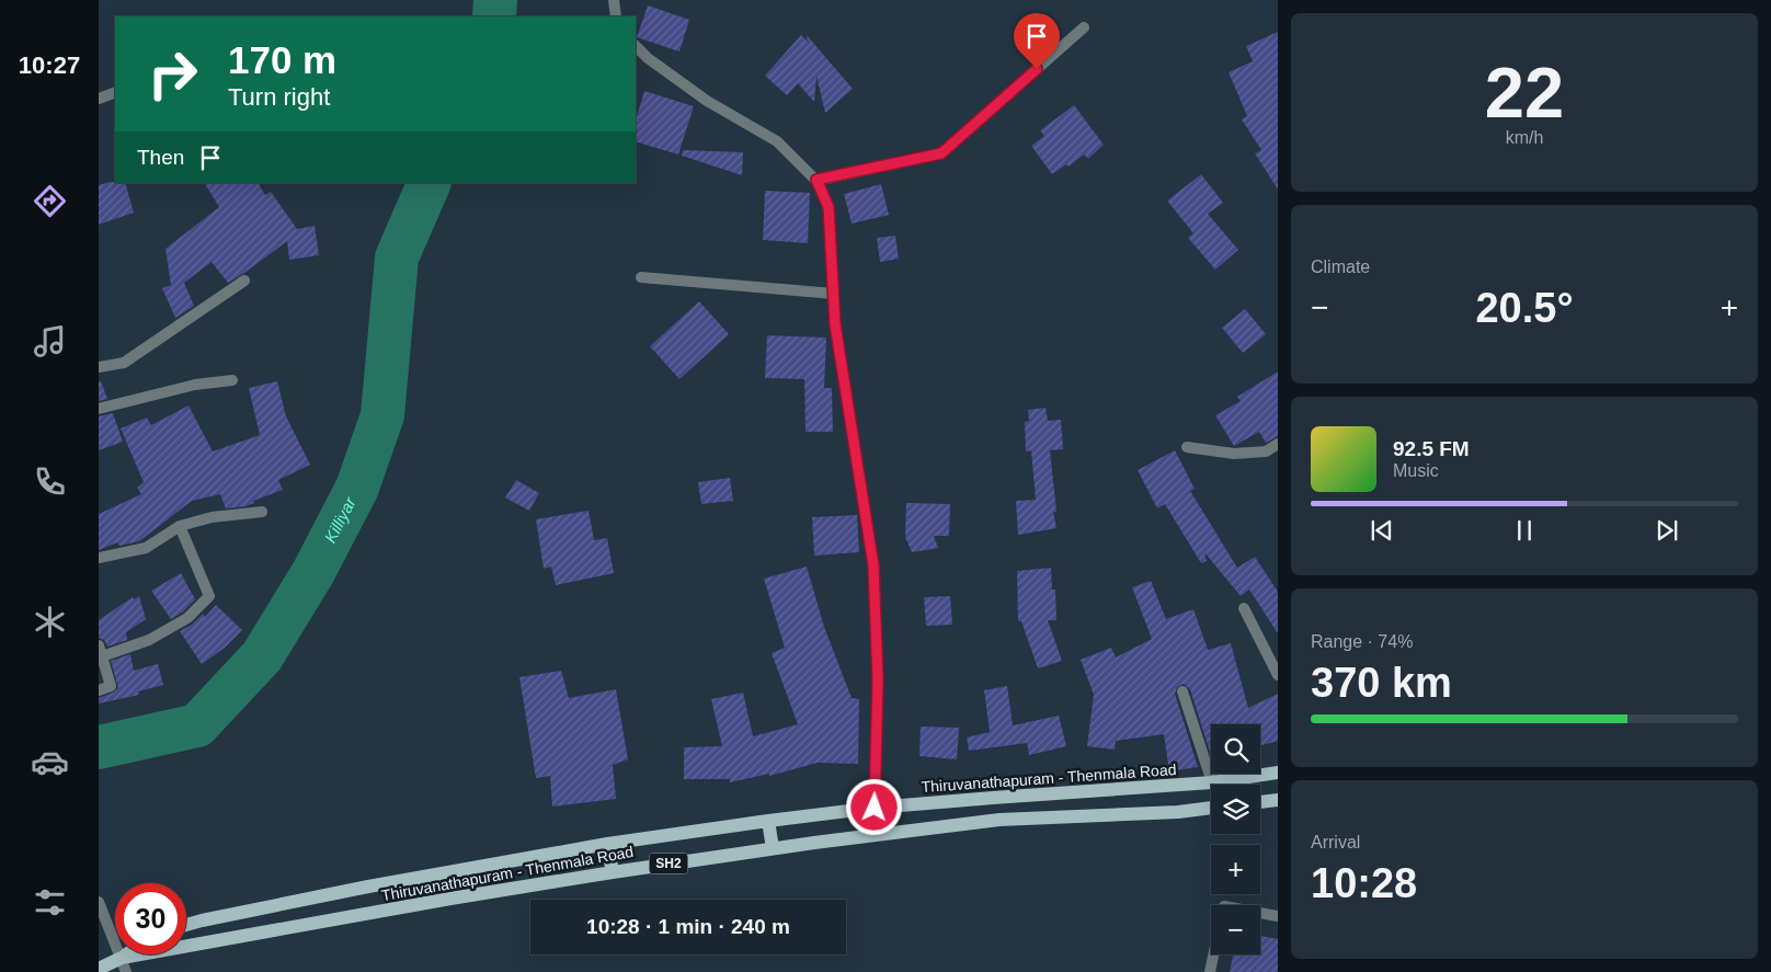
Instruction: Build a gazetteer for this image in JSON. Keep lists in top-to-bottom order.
{
  "streets": {
    "main road": ["Thiruvanathapuram - Thenmala Road", "SH2"]
  },
  "water": ["Killiyar"],
  "page": {
    "tabs": "10:27",
    "tile": [
      ["22", "km/h"],
      "Climate",
      ["Range · 74%", "370 km"],
      ["Arrival", "10:28"]
    ],
    "turn": ["170 m", "Turn right"],
    "then": "Then",
    "heat": ["−", "20.5°", "+"],
    "song": ["92.5 FM", "Music"],
    "map_buttons": ["+", "−"],
    "limit": "30",
    "trip": "10:28 · 1 min · 240 m"
  }
}
